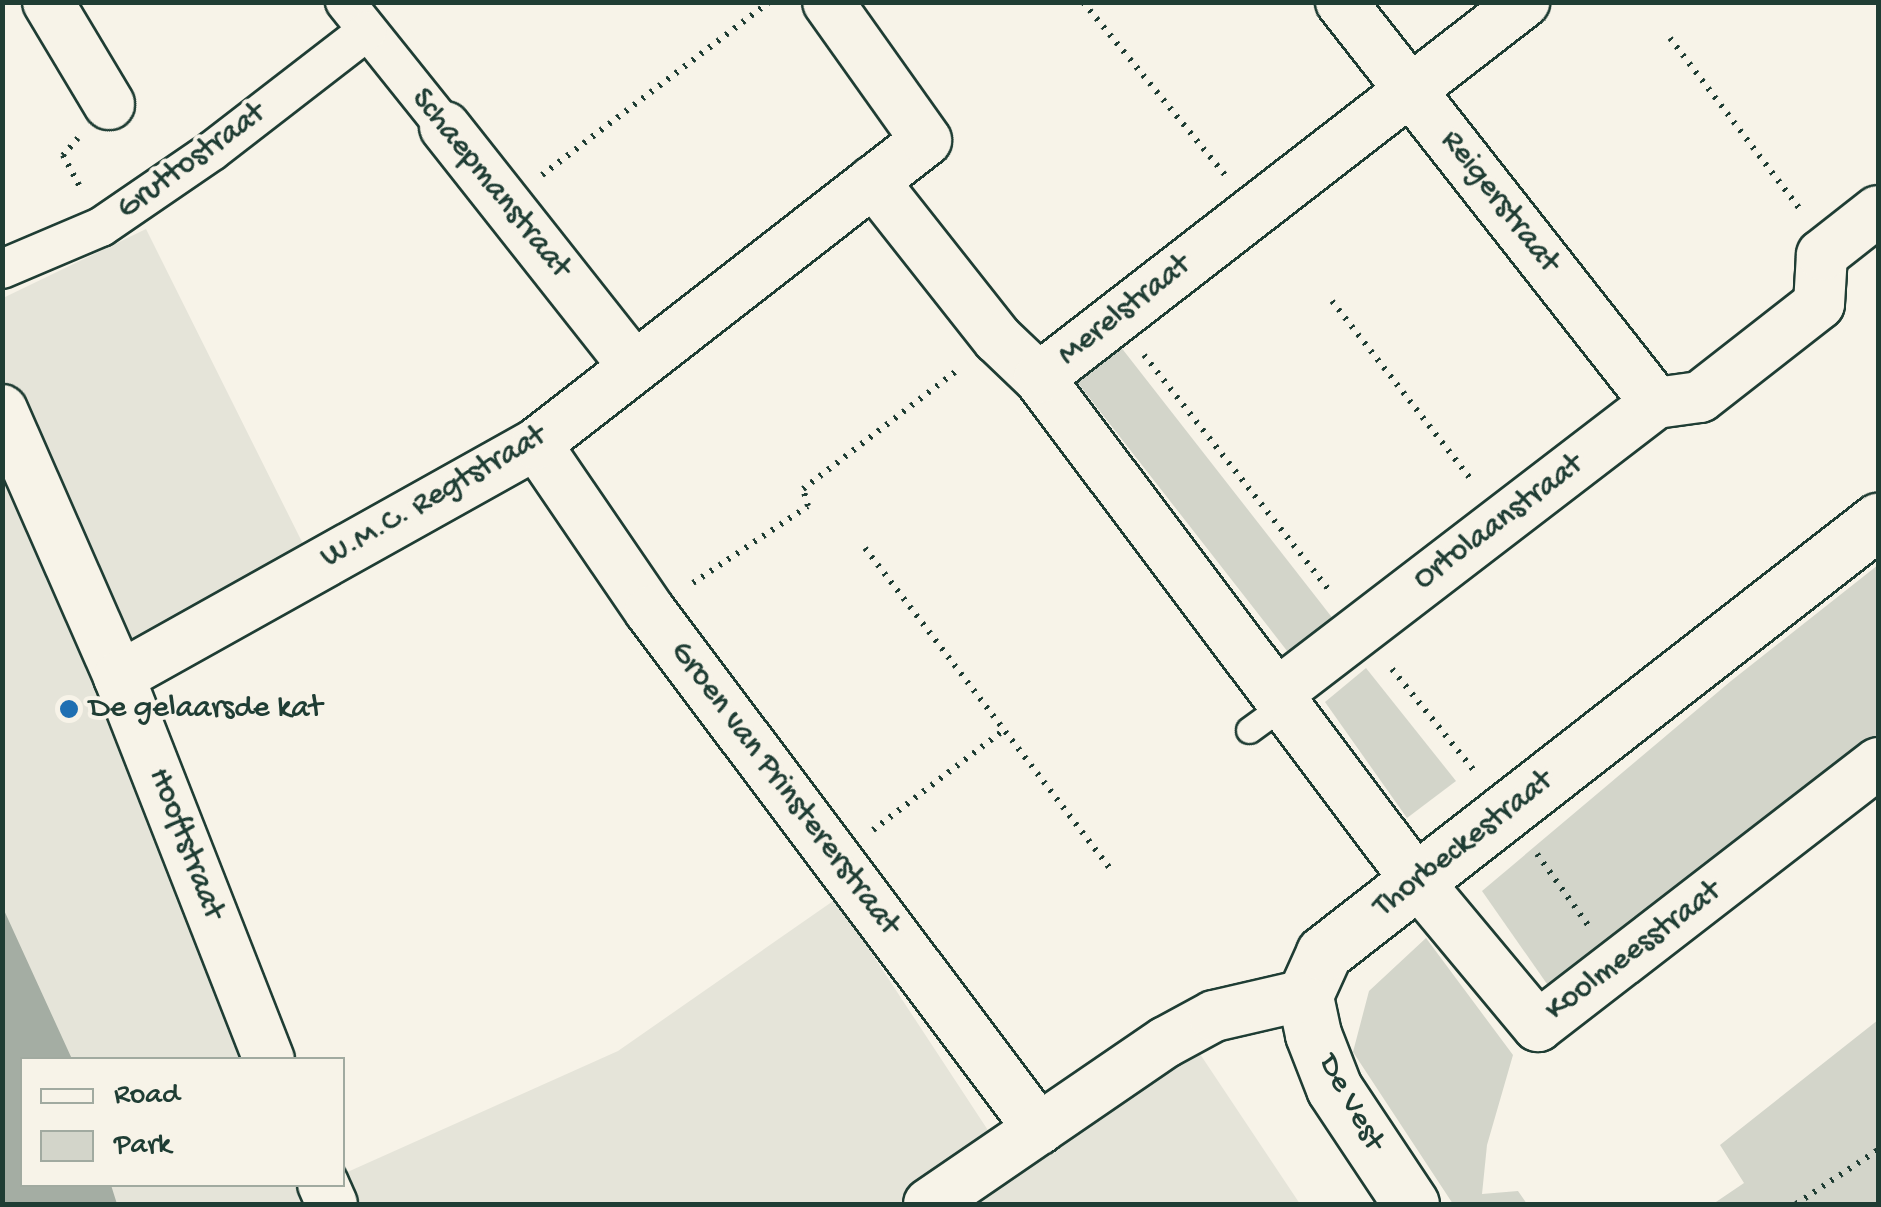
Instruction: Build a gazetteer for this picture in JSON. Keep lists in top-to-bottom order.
{
  "streets": {
    "street": [
      "Gruttostraat",
      "Schaepmanstraat",
      "Reigerstraat",
      "Merelstraat",
      "W.M.C. Regtstraat",
      "Ortolaanstraat",
      "Groen van Prinstererstraat",
      "Hooftstraat",
      "Thorbeckestraat",
      "Koolmeesstraat",
      "De Vest"
    ]
  },
  "crossings": [
    ["Gruttostraat", "Schaepmanstraat"],
    ["Schaepmanstraat", "W.M.C. Regtstraat"],
    ["Reigerstraat", "Merelstraat"],
    ["Reigerstraat", "Ortolaanstraat"],
    ["Merelstraat", "Ortolaanstraat"],
    ["W.M.C. Regtstraat", "Groen van Prinstererstraat"],
    ["W.M.C. Regtstraat", "Hooftstraat"],
    ["Thorbeckestraat", "Koolmeesstraat"],
    ["Thorbeckestraat", "De Vest"]
  ],
  "places": ["De gelaarsde kat"],
  "legend": ["Road", "Park"]
}
